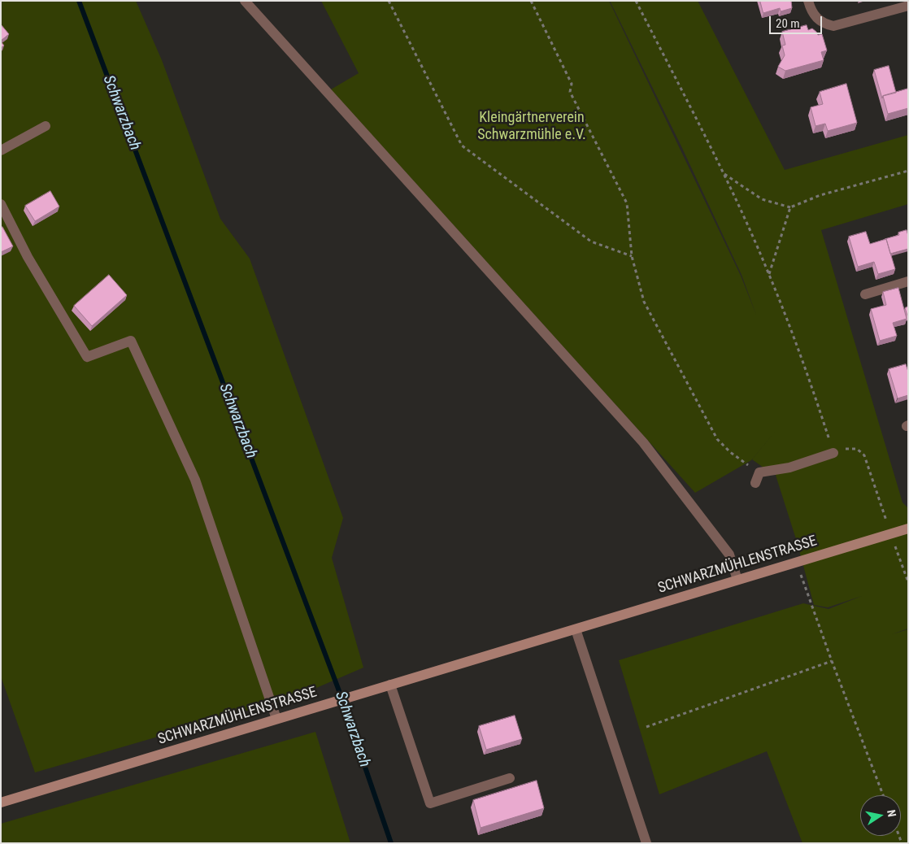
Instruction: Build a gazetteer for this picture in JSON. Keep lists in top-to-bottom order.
{
  "streets": {
    "street": ["SCHWARZMÜHLENSTRASSE"]
  },
  "water": ["Schwarzbach"],
  "parks": ["Kleingärtnerverein Schwarzmühle e.V."],
  "scale_bar": "20 m",
  "north": "right"
}
